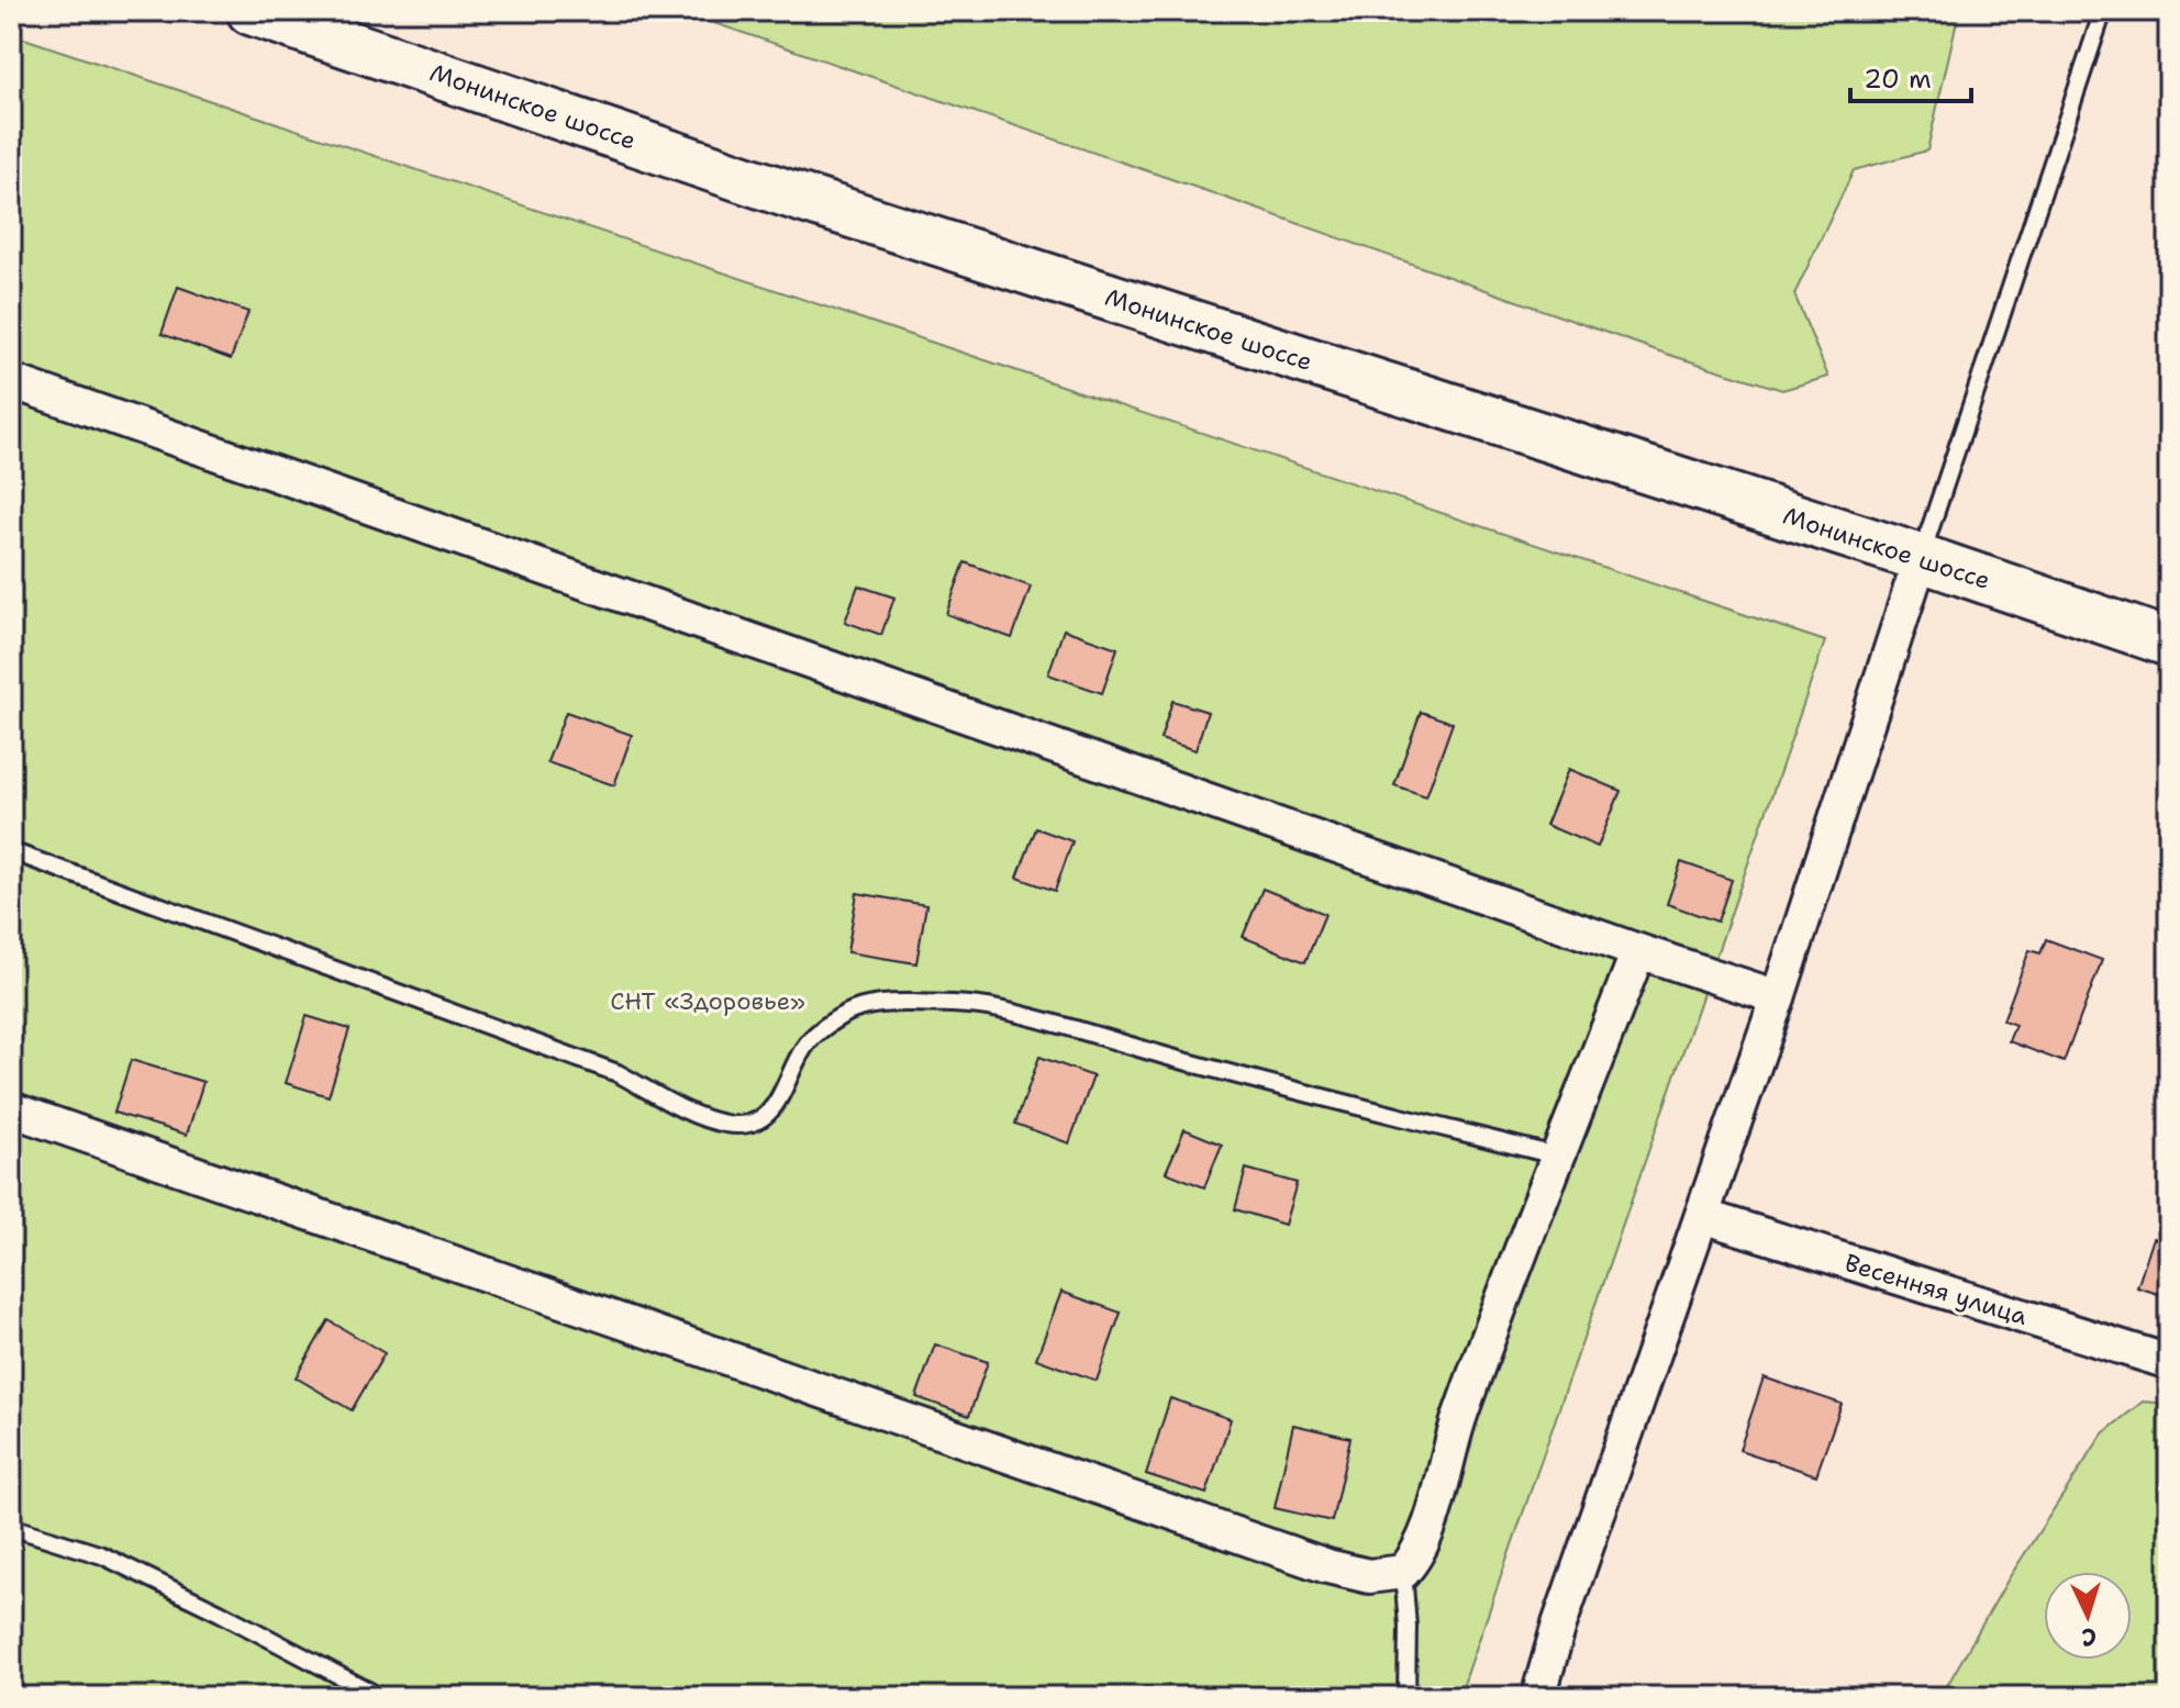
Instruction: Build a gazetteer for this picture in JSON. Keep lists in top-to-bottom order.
{
  "streets": {
    "main road": ["Монинское шоссе"],
    "street": ["Весенняя улица"]
  },
  "parks": ["СНТ «Здоровье»"],
  "scale_bar": "20 m",
  "north": "bottom"
}
